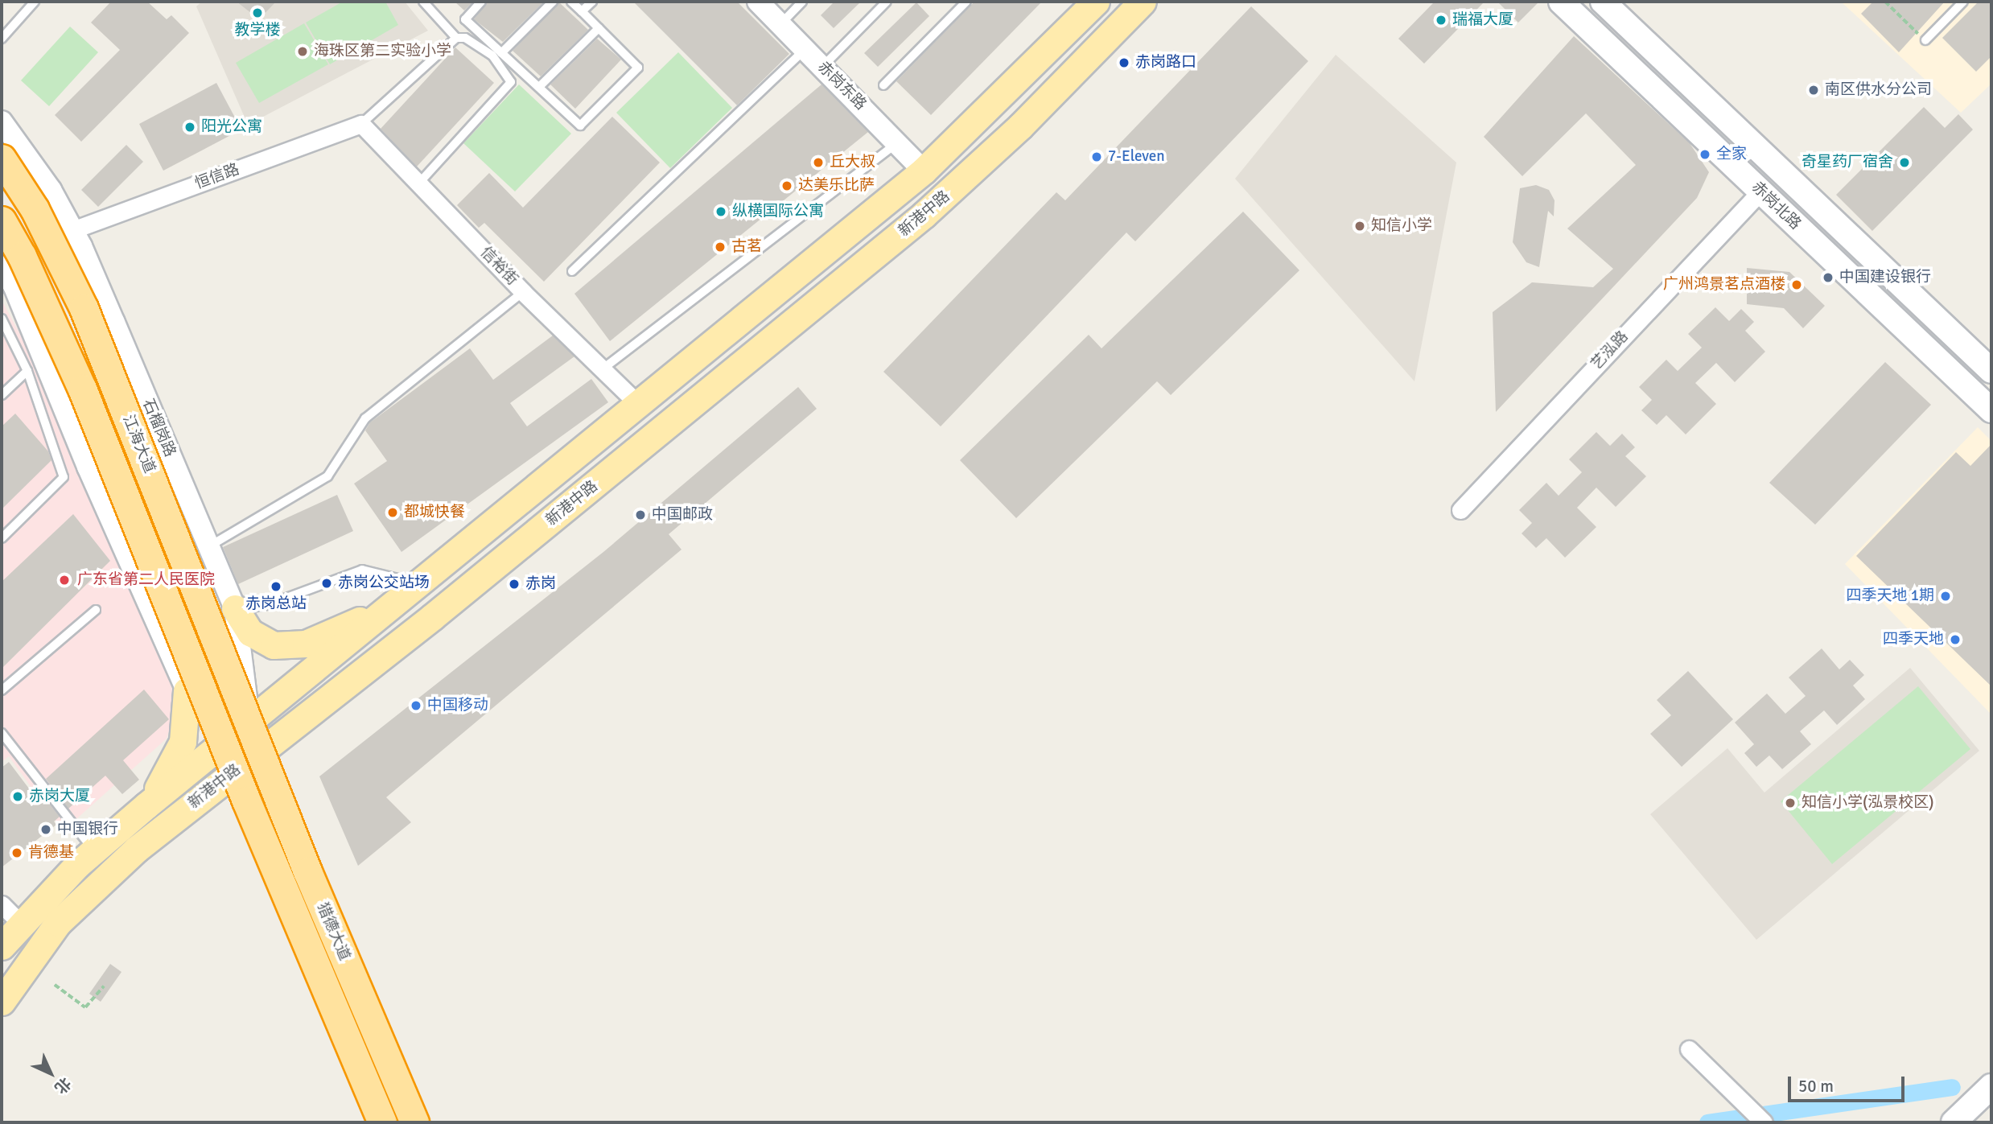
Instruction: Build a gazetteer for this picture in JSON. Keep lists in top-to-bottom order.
{
  "streets": {
    "highway": ["江海大道", "猎德大道"],
    "main road": ["赤岗北路", "新港中路"],
    "street": [
      "赤岗东路",
      "恒信路",
      "信裕街",
      "艺泓路",
      "石榴岗路"
    ]
  },
  "crossings": [
    ["赤岗东路", "新港中路"],
    ["恒信路", "信裕街"],
    ["恒信路", "石榴岗路"],
    ["赤岗北路", "艺泓路"],
    ["新港中路", "信裕街"],
    ["新港中路", "石榴岗路"],
    ["新港中路", "江海大道"],
    ["新港中路", "猎德大道"],
    ["石榴岗路", "江海大道"],
    ["石榴岗路", "猎德大道"],
    ["江海大道", "猎德大道"]
  ],
  "places": [
    "教学楼",
    "瑞福大厦",
    "海珠区第二实验小学",
    "赤岗路口",
    "南区供水分公司",
    "阳光公寓",
    "全家",
    "7-Eleven",
    "丘大叔",
    "奇星药厂宿舍",
    "达美乐比萨",
    "纵横国际公寓",
    "知信小学",
    "古茗",
    "中国建设银行",
    "广州鸿景茗点酒楼",
    "都城快餐",
    "中国邮政",
    "广东省第二人民医院",
    "赤岗公交站场",
    "赤岗",
    "赤岗总站",
    "四季天地 1期",
    "四季天地",
    "中国移动",
    "赤岗大厦",
    "知信小学(泓景校区)",
    "中国银行",
    "肯德基"
  ],
  "scale_bar": "50 m",
  "north": "bottom right"
}
